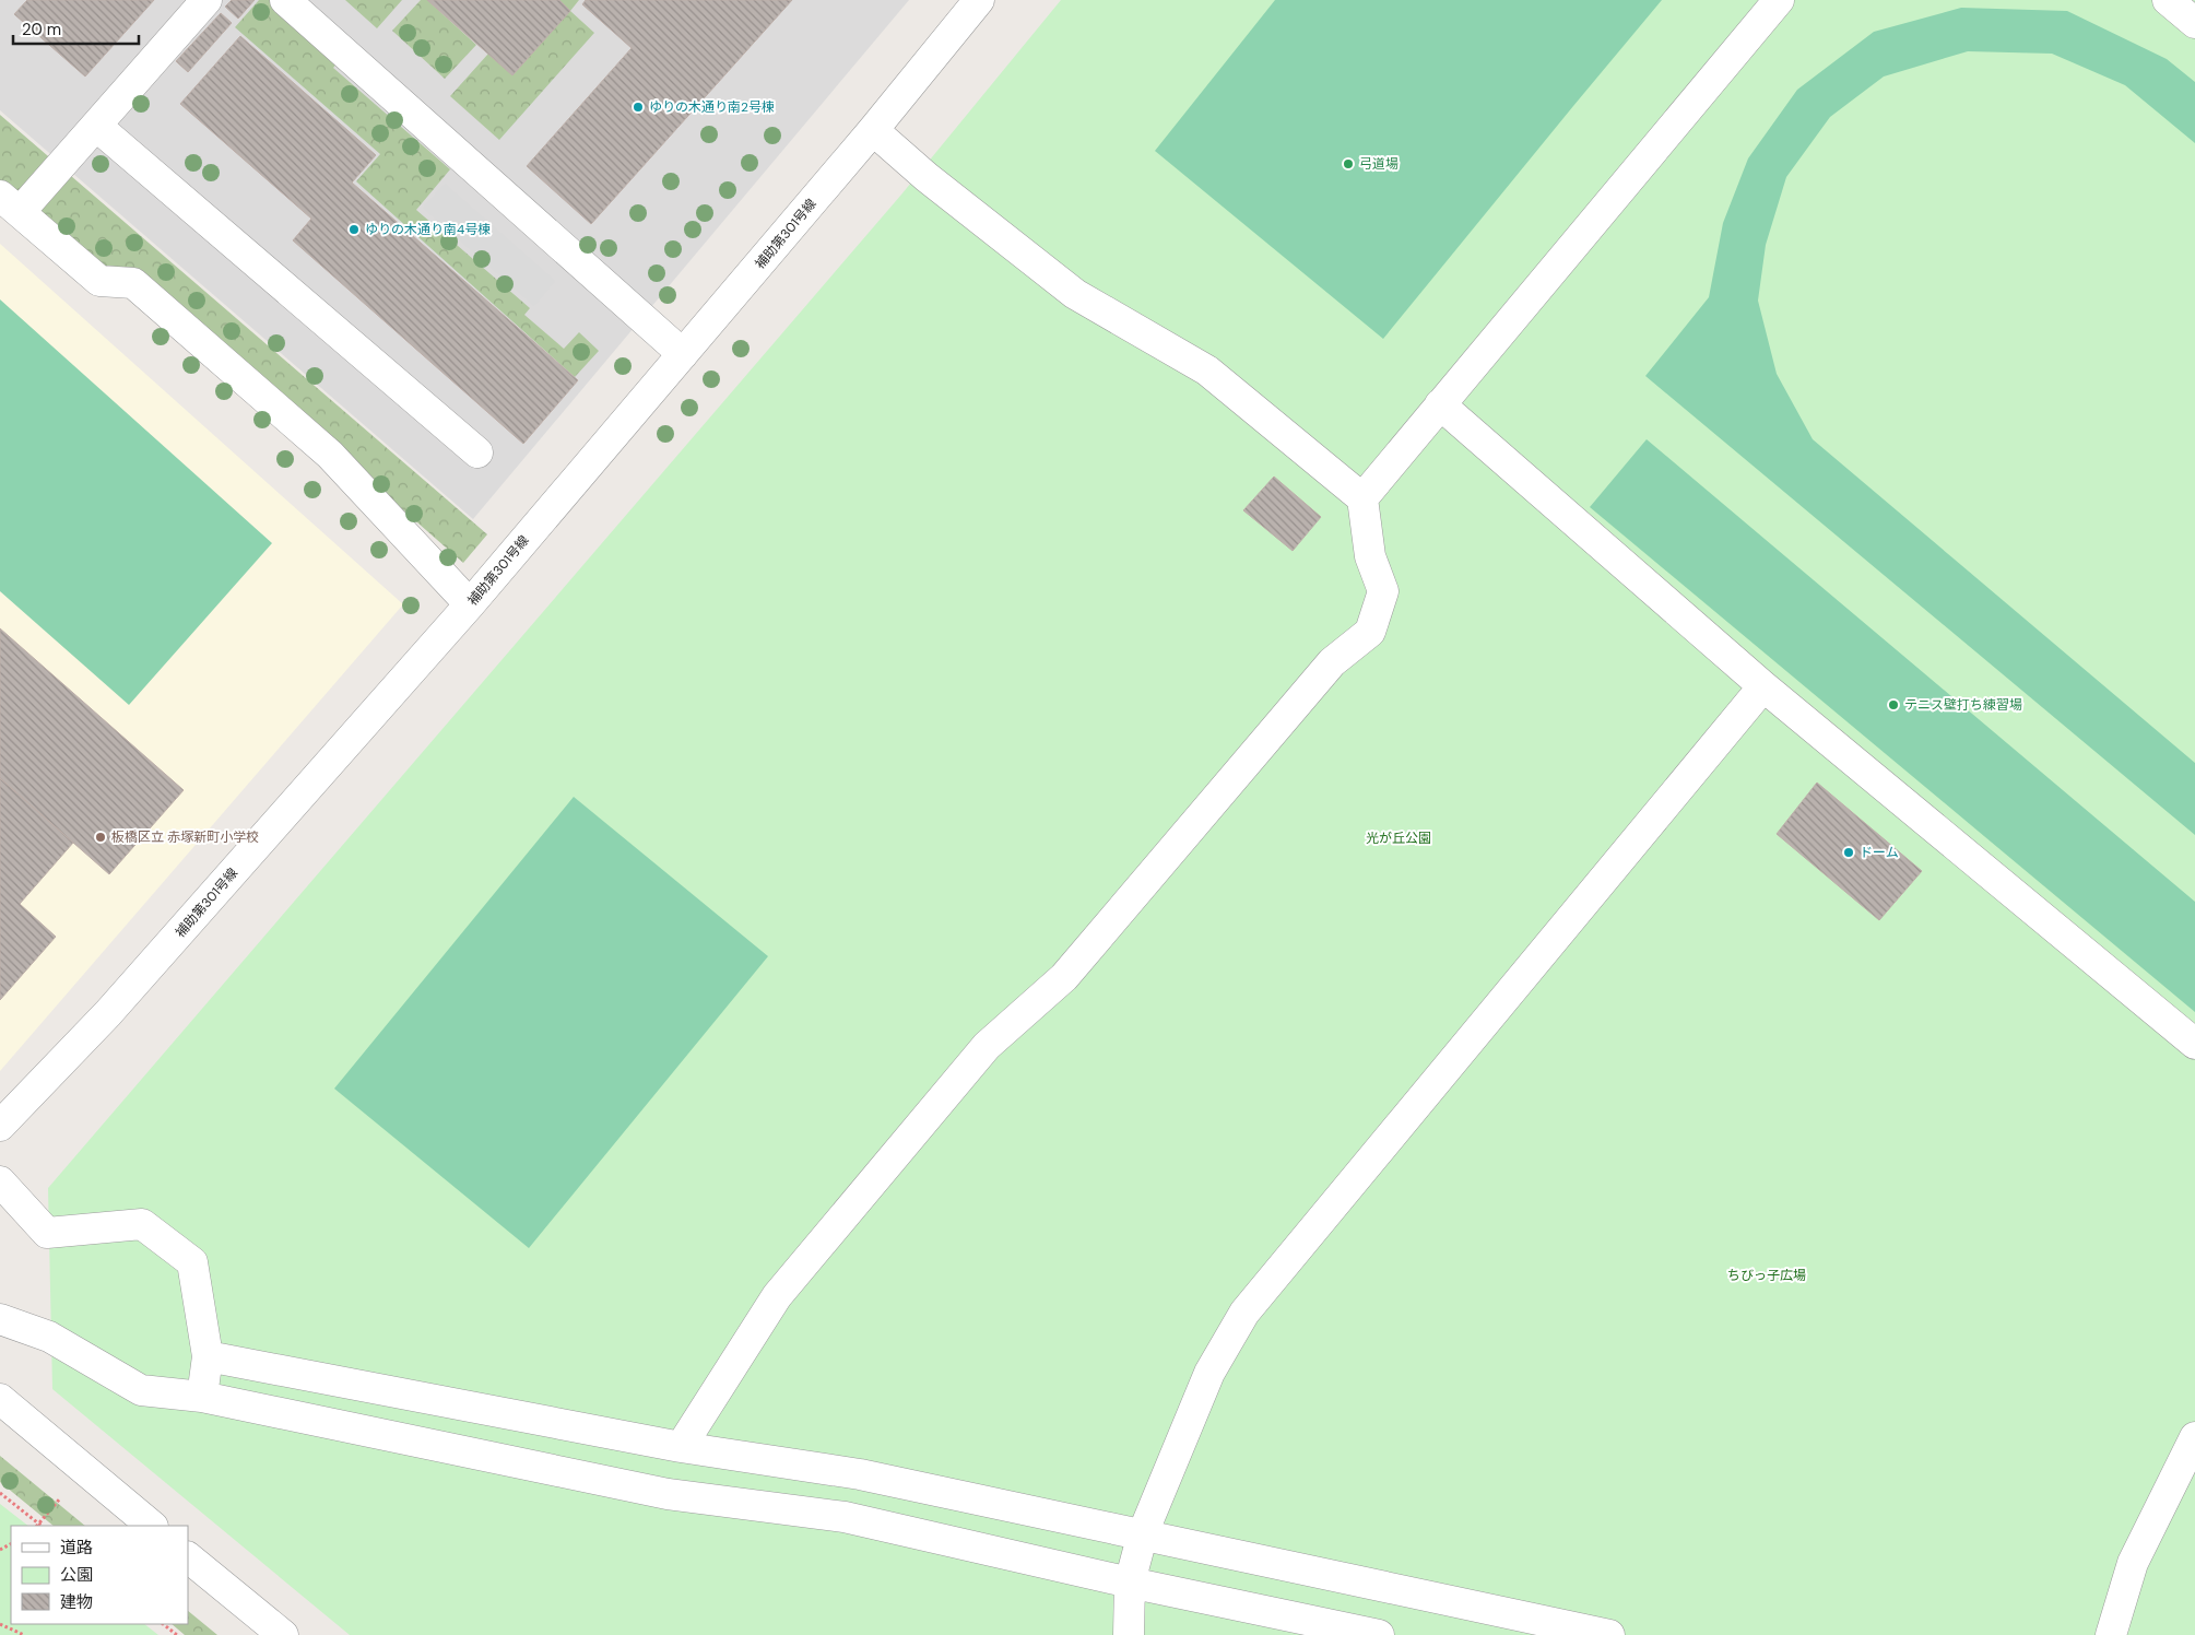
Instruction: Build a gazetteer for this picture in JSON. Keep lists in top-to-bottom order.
{
  "streets": {
    "street": ["補助第301号線"]
  },
  "parks": ["光が丘公園", "ちびっ子広場"],
  "places": [
    "ゆりの木通り南2号棟",
    "弓道場",
    "ゆりの木通り南4号棟",
    "テニス壁打ち練習場",
    "板橋区立 赤塚新町小学校",
    "ドーム"
  ],
  "legend": ["道路", "公園", "建物"],
  "scale_bar": "20 m"
}
